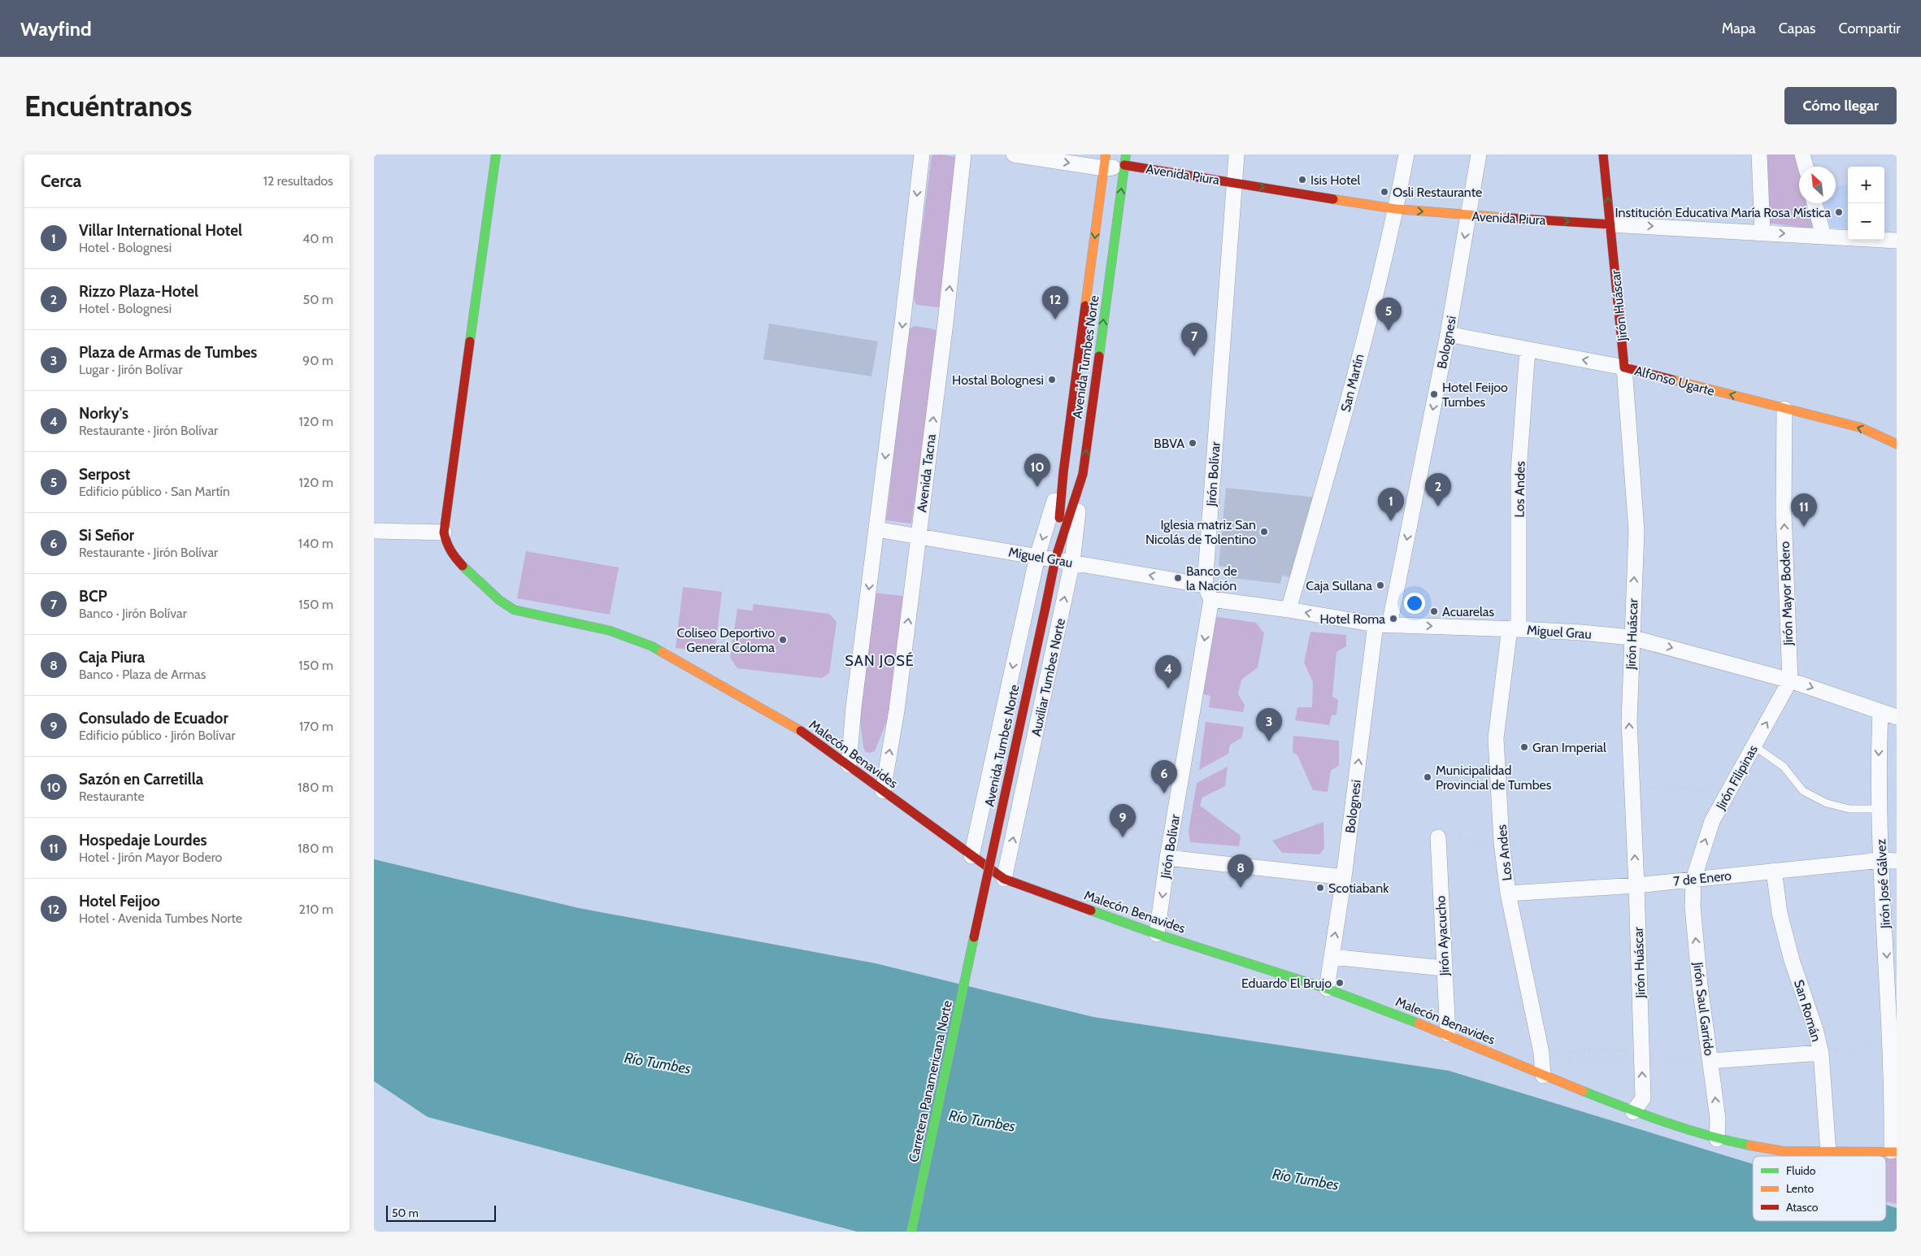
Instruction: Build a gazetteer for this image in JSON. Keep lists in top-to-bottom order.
{
  "streets": {
    "main road": [
      "Avenida Piura",
      "Jirón Huáscar",
      "Avenida Tumbes Norte",
      "Alfonso Ugarte",
      "Malecón Benavides",
      "Carretera Panamericana Norte"
    ],
    "street": [
      "Bolognesi",
      "San Martín",
      "Avenida Tacna",
      "Jirón Bolívar",
      "Los Andes",
      "Miguel Grau",
      "Jirón Mayor Bodero",
      "Auxiliar Tumbes Norte",
      "Jirón Filipinas",
      "7 de Enero",
      "Jirón José Gálvez",
      "Jirón Ayacucho",
      "Jirón Saul Garrido",
      "San Román"
    ]
  },
  "crossings": [
    ["Avenida Piura", "Jirón Huáscar"],
    ["Avenida Piura", "Bolognesi"],
    ["Avenida Piura", "Avenida Tumbes Norte"],
    ["Avenida Piura", "San Martín"],
    ["Avenida Piura", "Jirón Bolívar"],
    ["Jirón Huáscar", "Alfonso Ugarte"],
    ["Jirón Huáscar", "Miguel Grau"],
    ["Jirón Huáscar", "Malecón Benavides"],
    ["Jirón Huáscar", "7 de Enero"],
    ["Bolognesi", "Alfonso Ugarte"],
    ["Bolognesi", "Miguel Grau"],
    ["Bolognesi", "Malecón Benavides"],
    ["Avenida Tumbes Norte", "Miguel Grau"],
    ["Avenida Tumbes Norte", "Auxiliar Tumbes Norte"],
    ["Avenida Tumbes Norte", "Carretera Panamericana Norte"],
    ["Alfonso Ugarte", "Los Andes"],
    ["Alfonso Ugarte", "Jirón Mayor Bodero"],
    ["San Martín", "Miguel Grau"],
    ["Avenida Tacna", "Miguel Grau"],
    ["Avenida Tacna", "Malecón Benavides"],
    ["Jirón Bolívar", "Miguel Grau"],
    ["Jirón Bolívar", "Malecón Benavides"],
    ["Los Andes", "Miguel Grau"],
    ["Los Andes", "Malecón Benavides"],
    ["Los Andes", "7 de Enero"],
    ["Miguel Grau", "Jirón Mayor Bodero"],
    ["Miguel Grau", "Auxiliar Tumbes Norte"],
    ["Miguel Grau", "Jirón Filipinas"],
    ["Miguel Grau", "Jirón José Gálvez"],
    ["Jirón Mayor Bodero", "Jirón Filipinas"],
    ["Auxiliar Tumbes Norte", "Malecón Benavides"],
    ["Malecón Benavides", "Jirón José Gálvez"],
    ["Malecón Benavides", "Jirón Ayacucho"],
    ["Malecón Benavides", "Jirón Saul Garrido"],
    ["Malecón Benavides", "San Román"],
    ["Jirón Filipinas", "7 de Enero"],
    ["Jirón Filipinas", "Jirón Saul Garrido"],
    ["7 de Enero", "Jirón José Gálvez"],
    ["7 de Enero", "Jirón Saul Garrido"],
    ["7 de Enero", "San Román"]
  ],
  "one_way": [
    "Avenida Piura",
    "Jirón Huáscar",
    "Alfonso Ugarte",
    "Jirón Bolívar",
    "Jirón Mayor Bodero",
    "Jirón Filipinas",
    "Jirón José Gálvez",
    "Jirón Saul Garrido"
  ],
  "districts": ["SAN JOSÉ"],
  "water": ["Río Tumbes"],
  "places": [
    "Isis Hotel",
    "Osli Restaurante",
    "Institución Educativa María Rosa Mística",
    "Hostal Bolognesi",
    "Hotel Feijoo Tumbes",
    "BBVA",
    "Iglesia matriz San Nicolás de Tolentino",
    "Banco de la Nación",
    "Caja Sullana",
    "Acuarelas",
    "Hotel Roma",
    "Coliseo Deportivo General Coloma",
    "Gran Imperial",
    "Municipalidad Provincial de Tumbes",
    "Scotiabank",
    "Eduardo El Brujo"
  ],
  "legend": ["Fluido", "Lento", "Atasco"],
  "scale_bar": "50 m",
  "north": "top left",
  "page": {
    "header": "Wayfind",
    "nav": ["Mapa", "Capas", "Compartir"],
    "buttons": "Cómo llegar",
    "title": "Encuéntranos",
    "heading": ["Cerca", "12 resultados"],
    "map_buttons": ["+", "−"],
    "list": [
      {
        "mark": "1",
        "name": "Villar International Hotel",
        "note": "Hotel · Bolognesi",
        "value": "40 m"
      },
      {
        "mark": "2",
        "name": "Rizzo Plaza-Hotel",
        "note": "Hotel · Bolognesi",
        "value": "50 m"
      },
      {
        "mark": "3",
        "name": "Plaza de Armas de Tumbes",
        "note": "Lugar · Jirón Bolívar",
        "value": "90 m"
      },
      {
        "mark": "4",
        "name": "Norky's",
        "note": "Restaurante · Jirón Bolívar",
        "value": "120 m"
      },
      {
        "mark": "5",
        "name": "Serpost",
        "note": "Edificio público · San Martín",
        "value": "120 m"
      },
      {
        "mark": "6",
        "name": "Si Señor",
        "note": "Restaurante · Jirón Bolívar",
        "value": "140 m"
      },
      {
        "mark": "7",
        "name": "BCP",
        "note": "Banco · Jirón Bolívar",
        "value": "150 m"
      },
      {
        "mark": "8",
        "name": "Caja Piura",
        "note": "Banco · Plaza de Armas",
        "value": "150 m"
      },
      {
        "mark": "9",
        "name": "Consulado de Ecuador",
        "note": "Edificio público · Jirón Bolívar",
        "value": "170 m"
      },
      {
        "mark": "10",
        "name": "Sazón en Carretilla",
        "note": "Restaurante",
        "value": "180 m"
      },
      {
        "mark": "11",
        "name": "Hospedaje Lourdes",
        "note": "Hotel · Jirón Mayor Bodero",
        "value": "180 m"
      },
      {
        "mark": "12",
        "name": "Hotel Feijoo",
        "note": "Hotel · Avenida Tumbes Norte",
        "value": "210 m"
      }
    ],
    "pins": [
      "12",
      "5",
      "7",
      "10",
      "2",
      "1",
      "11",
      "4",
      "3",
      "6",
      "9",
      "8"
    ],
    "scale": "50 m"
  }
}
